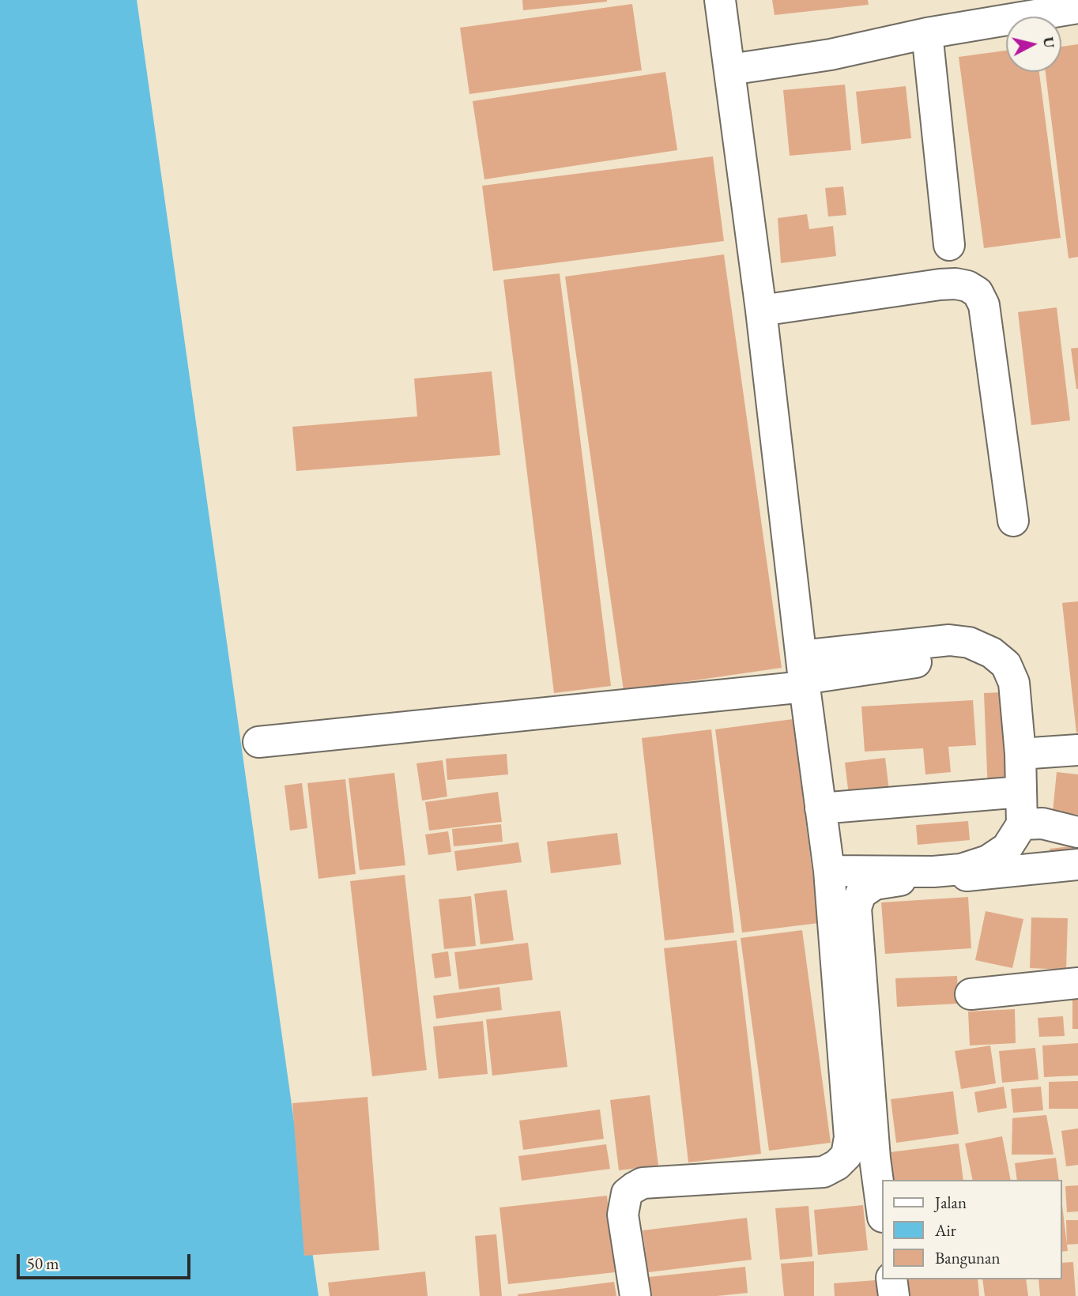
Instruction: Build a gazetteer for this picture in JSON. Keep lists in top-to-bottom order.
{
  "legend": ["Jalan", "Air", "Bangunan"],
  "scale_bar": "50 m",
  "north": "right"
}
